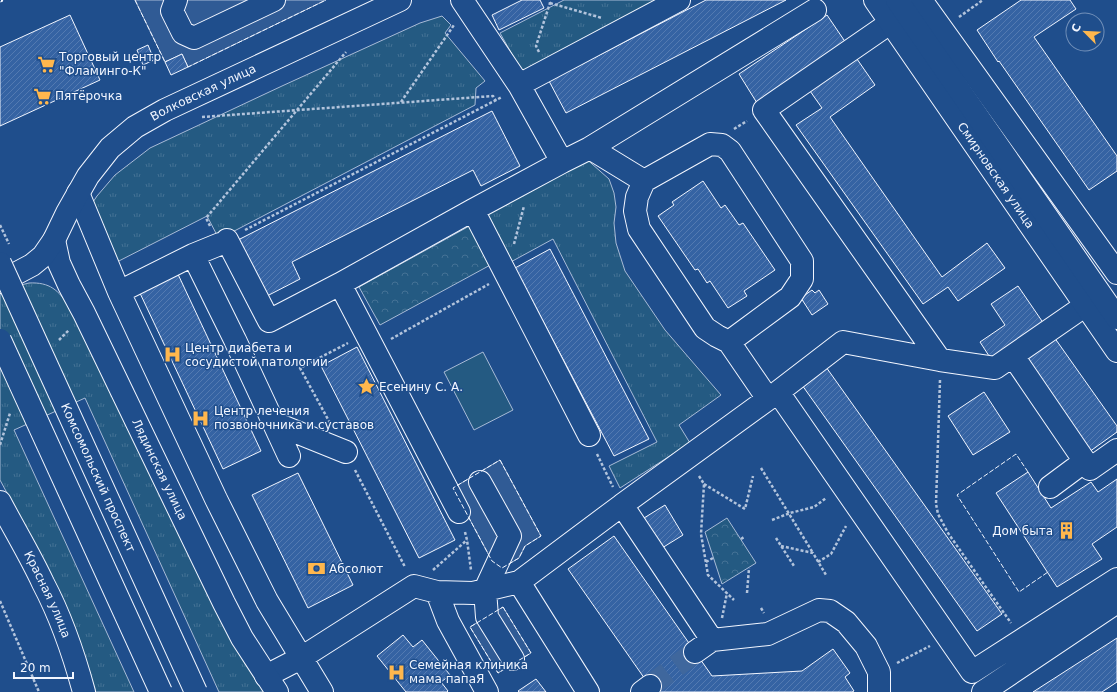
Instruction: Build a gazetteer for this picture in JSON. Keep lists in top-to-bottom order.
{
  "streets": {
    "main road": [
      "Волковская улица",
      "Смирновская улица",
      "Лядинская улица",
      "Комсомольский проспект",
      "Красная улица"
    ]
  },
  "crossings": [
    ["Волковская улица", "Лядинская улица"]
  ],
  "places": {
    "supermarket": ["Торговый центр \"Фламинго-К\"", "Пятёрочка"],
    "hospital": ["Центр диабета и сосудистой патологии", "Центр лечения позвоночника и суставов", "Семейная клиника мама папаЯ"],
    "place": ["Есенину С. А."],
    "building": ["Дом быта"],
    "bank": ["Абсолют"]
  },
  "scale_bar": "20 m",
  "north": "top left"
}
